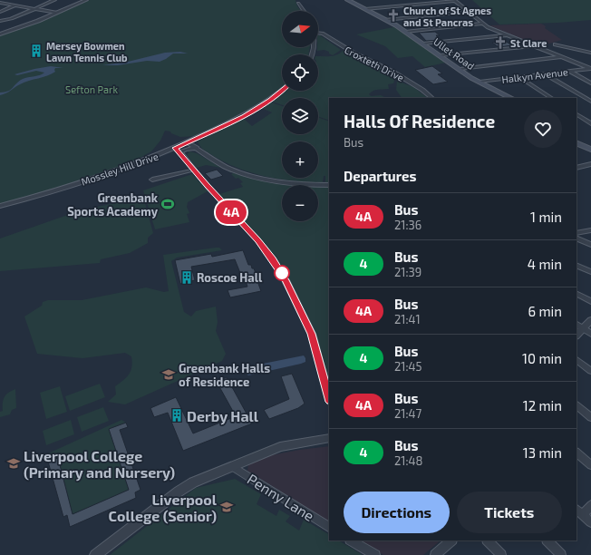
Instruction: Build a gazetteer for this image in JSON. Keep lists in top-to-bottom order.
{
  "streets": {
    "main road": ["Ullet Road"],
    "street": [
      "Croxteth Drive",
      "Halkyn Avenue",
      "Mossley Hill Drive",
      "Penny Lane"
    ]
  },
  "crossings": [
    ["Ullet Road", "Halkyn Avenue"]
  ],
  "parks": ["Sefton Park"],
  "places": {
    "church": ["Church of St Agnes and St Pancras", "St Clare"],
    "building": ["Mersey Bowmen Lawn Tennis Club", "Roscoe Hall", "Derby Hall"],
    "sports": ["Greenbank Sports Academy"],
    "school or university": ["Greenbank Halls of Residence", "Liverpool College (Primary and Nursery)", "Liverpool College (Senior)"]
  },
  "lines": ["bus line 4A"],
  "north": "right",
  "page": {
    "on_map": "4A",
    "map_buttons": ["+", "−"],
    "heading": [
      ["Halls Of Residence", "Bus"],
      "Departures"
    ],
    "list": [
      {
        "mark": "4A",
        "name": "Bus",
        "note": "21:36",
        "value": "1 min"
      },
      {
        "mark": "4",
        "name": "Bus",
        "note": "21:39",
        "value": "4 min"
      },
      {
        "mark": "4A",
        "name": "Bus",
        "note": "21:41",
        "value": "6 min"
      },
      {
        "mark": "4",
        "name": "Bus",
        "note": "21:45",
        "value": "10 min"
      },
      {
        "mark": "4A",
        "name": "Bus",
        "note": "21:47",
        "value": "12 min"
      },
      {
        "mark": "4",
        "name": "Bus",
        "note": "21:48",
        "value": "13 min"
      }
    ],
    "buttons": ["Directions", "Tickets"]
  }
}
